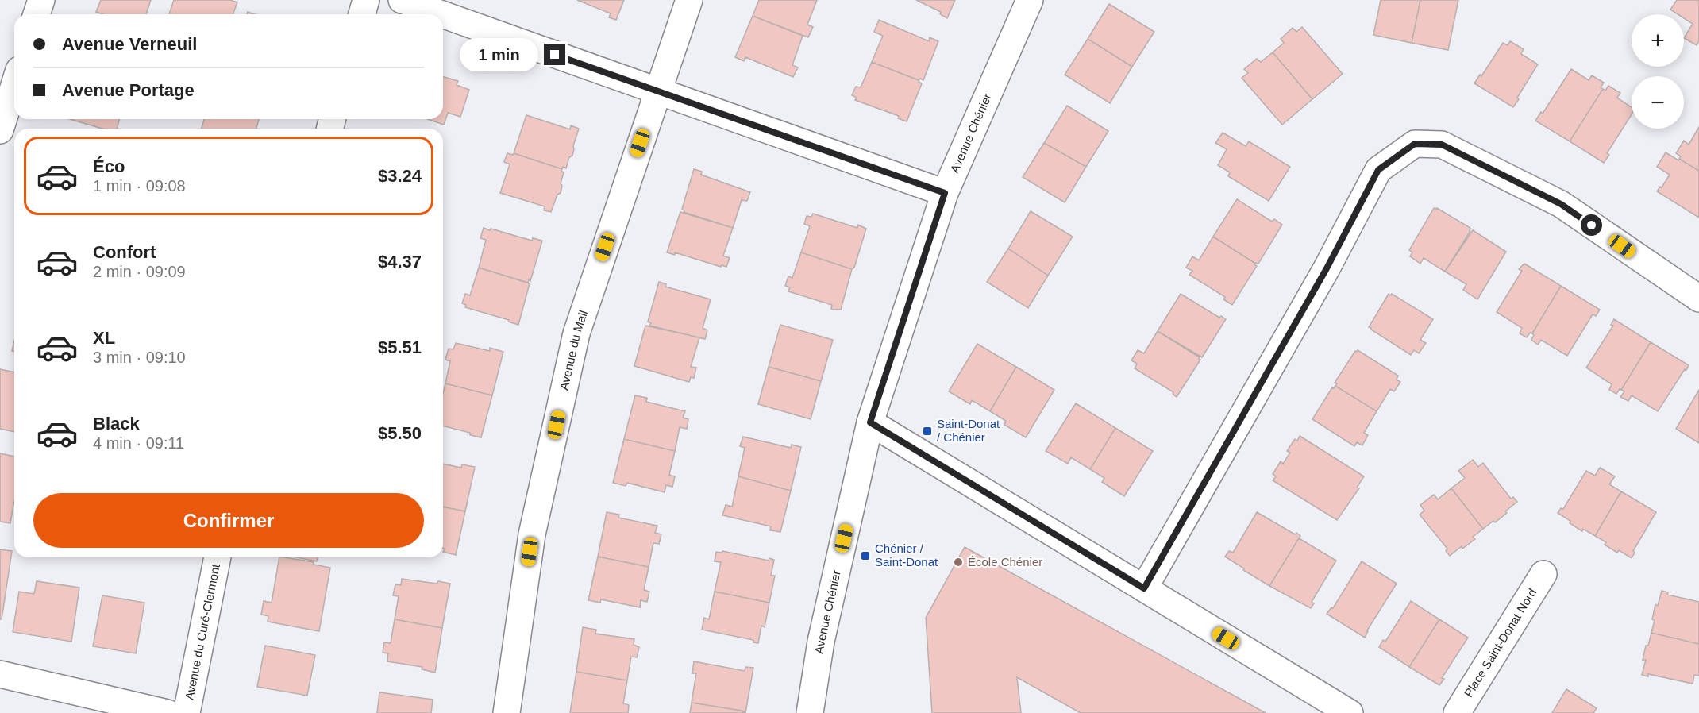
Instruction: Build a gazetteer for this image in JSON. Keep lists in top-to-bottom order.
{
  "streets": {
    "street": [
      "Avenue Chénier",
      "Avenue du Mail",
      "Avenue du Curé-Clermont",
      "Place Saint-Donat Nord"
    ]
  },
  "places": {
    "transit": ["Saint-Donat / Chénier", "Chénier / Saint-Donat"],
    "other": ["École Chénier"]
  },
  "page": {
    "map_buttons": ["+", "−"],
    "banner": ["Avenue Verneuil", "Avenue Portage"],
    "bubble": "1 min",
    "list": [
      {
        "name": "Éco",
        "note": "1 min · 09:08",
        "value": "$3.24"
      },
      {
        "name": "Confort",
        "note": "2 min · 09:09",
        "value": "$4.37"
      },
      {
        "name": "XL",
        "note": "3 min · 09:10",
        "value": "$5.51"
      },
      {
        "name": "Black",
        "note": "4 min · 09:11",
        "value": "$5.50"
      }
    ],
    "buttons": "Confirmer"
  }
}
